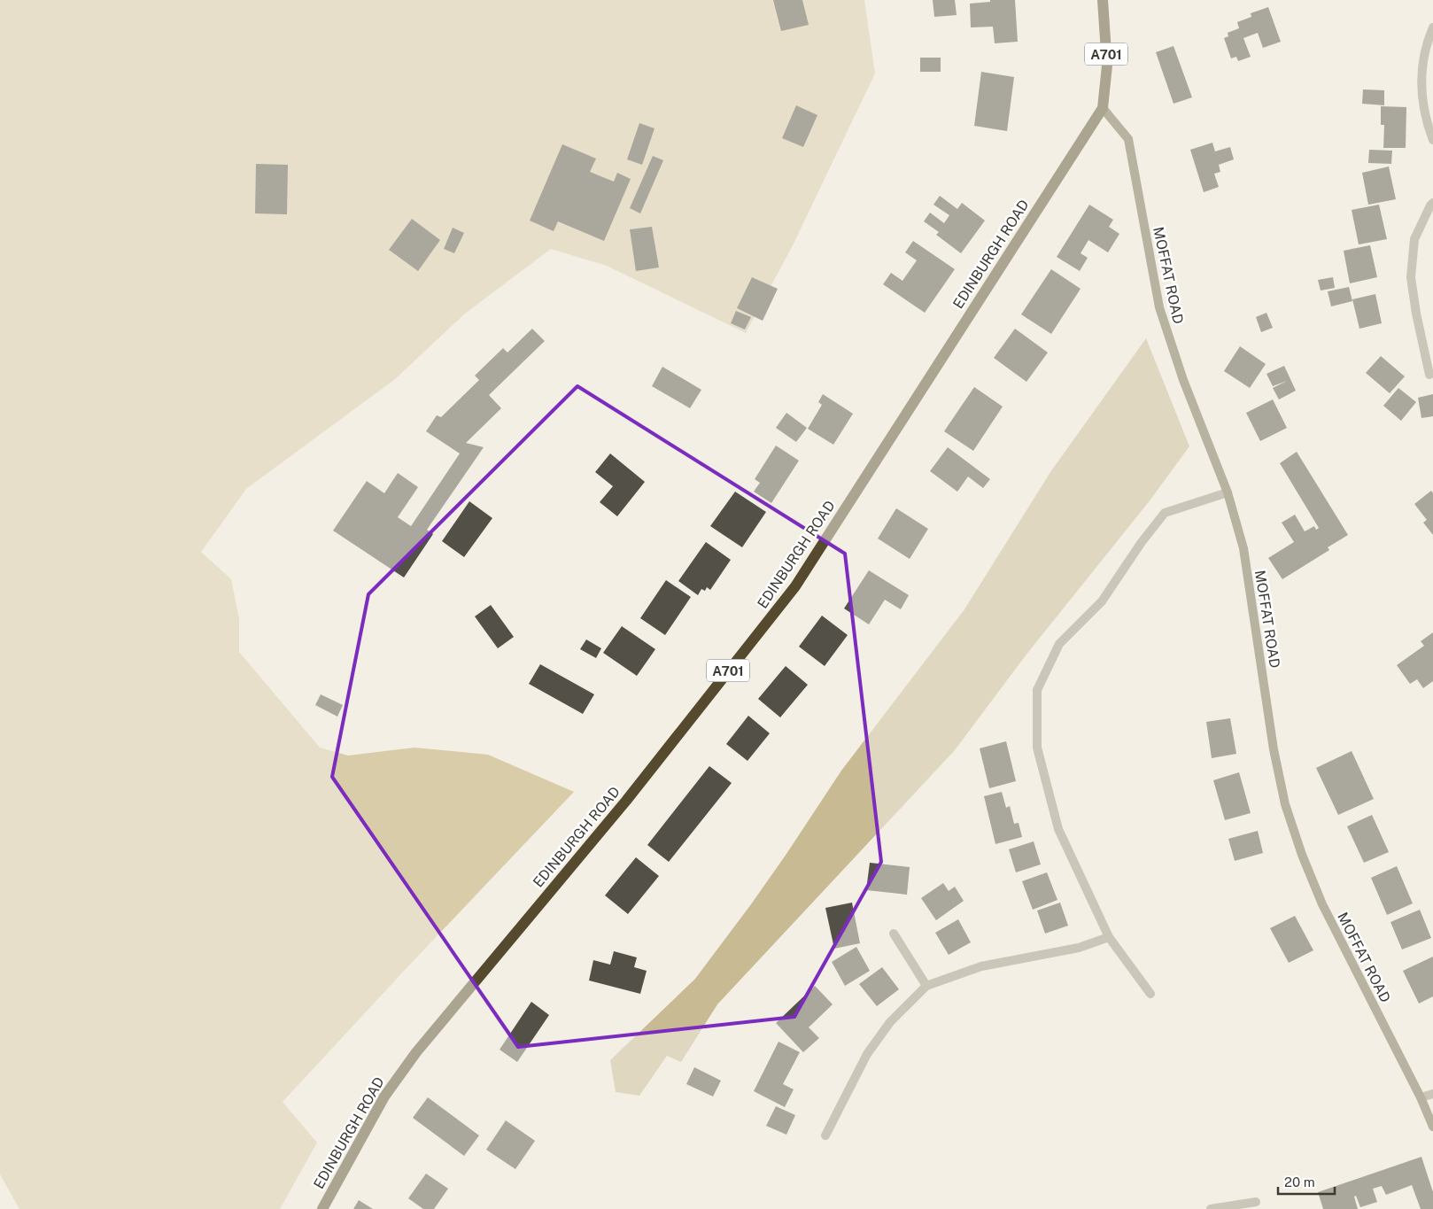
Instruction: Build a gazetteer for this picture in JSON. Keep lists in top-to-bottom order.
{
  "streets": {
    "main road": ["A701", "EDINBURGH ROAD"],
    "street": ["MOFFAT ROAD"]
  },
  "crossings": [
    ["EDINBURGH ROAD", "MOFFAT ROAD"]
  ],
  "scale_bar": "20 m"
}
